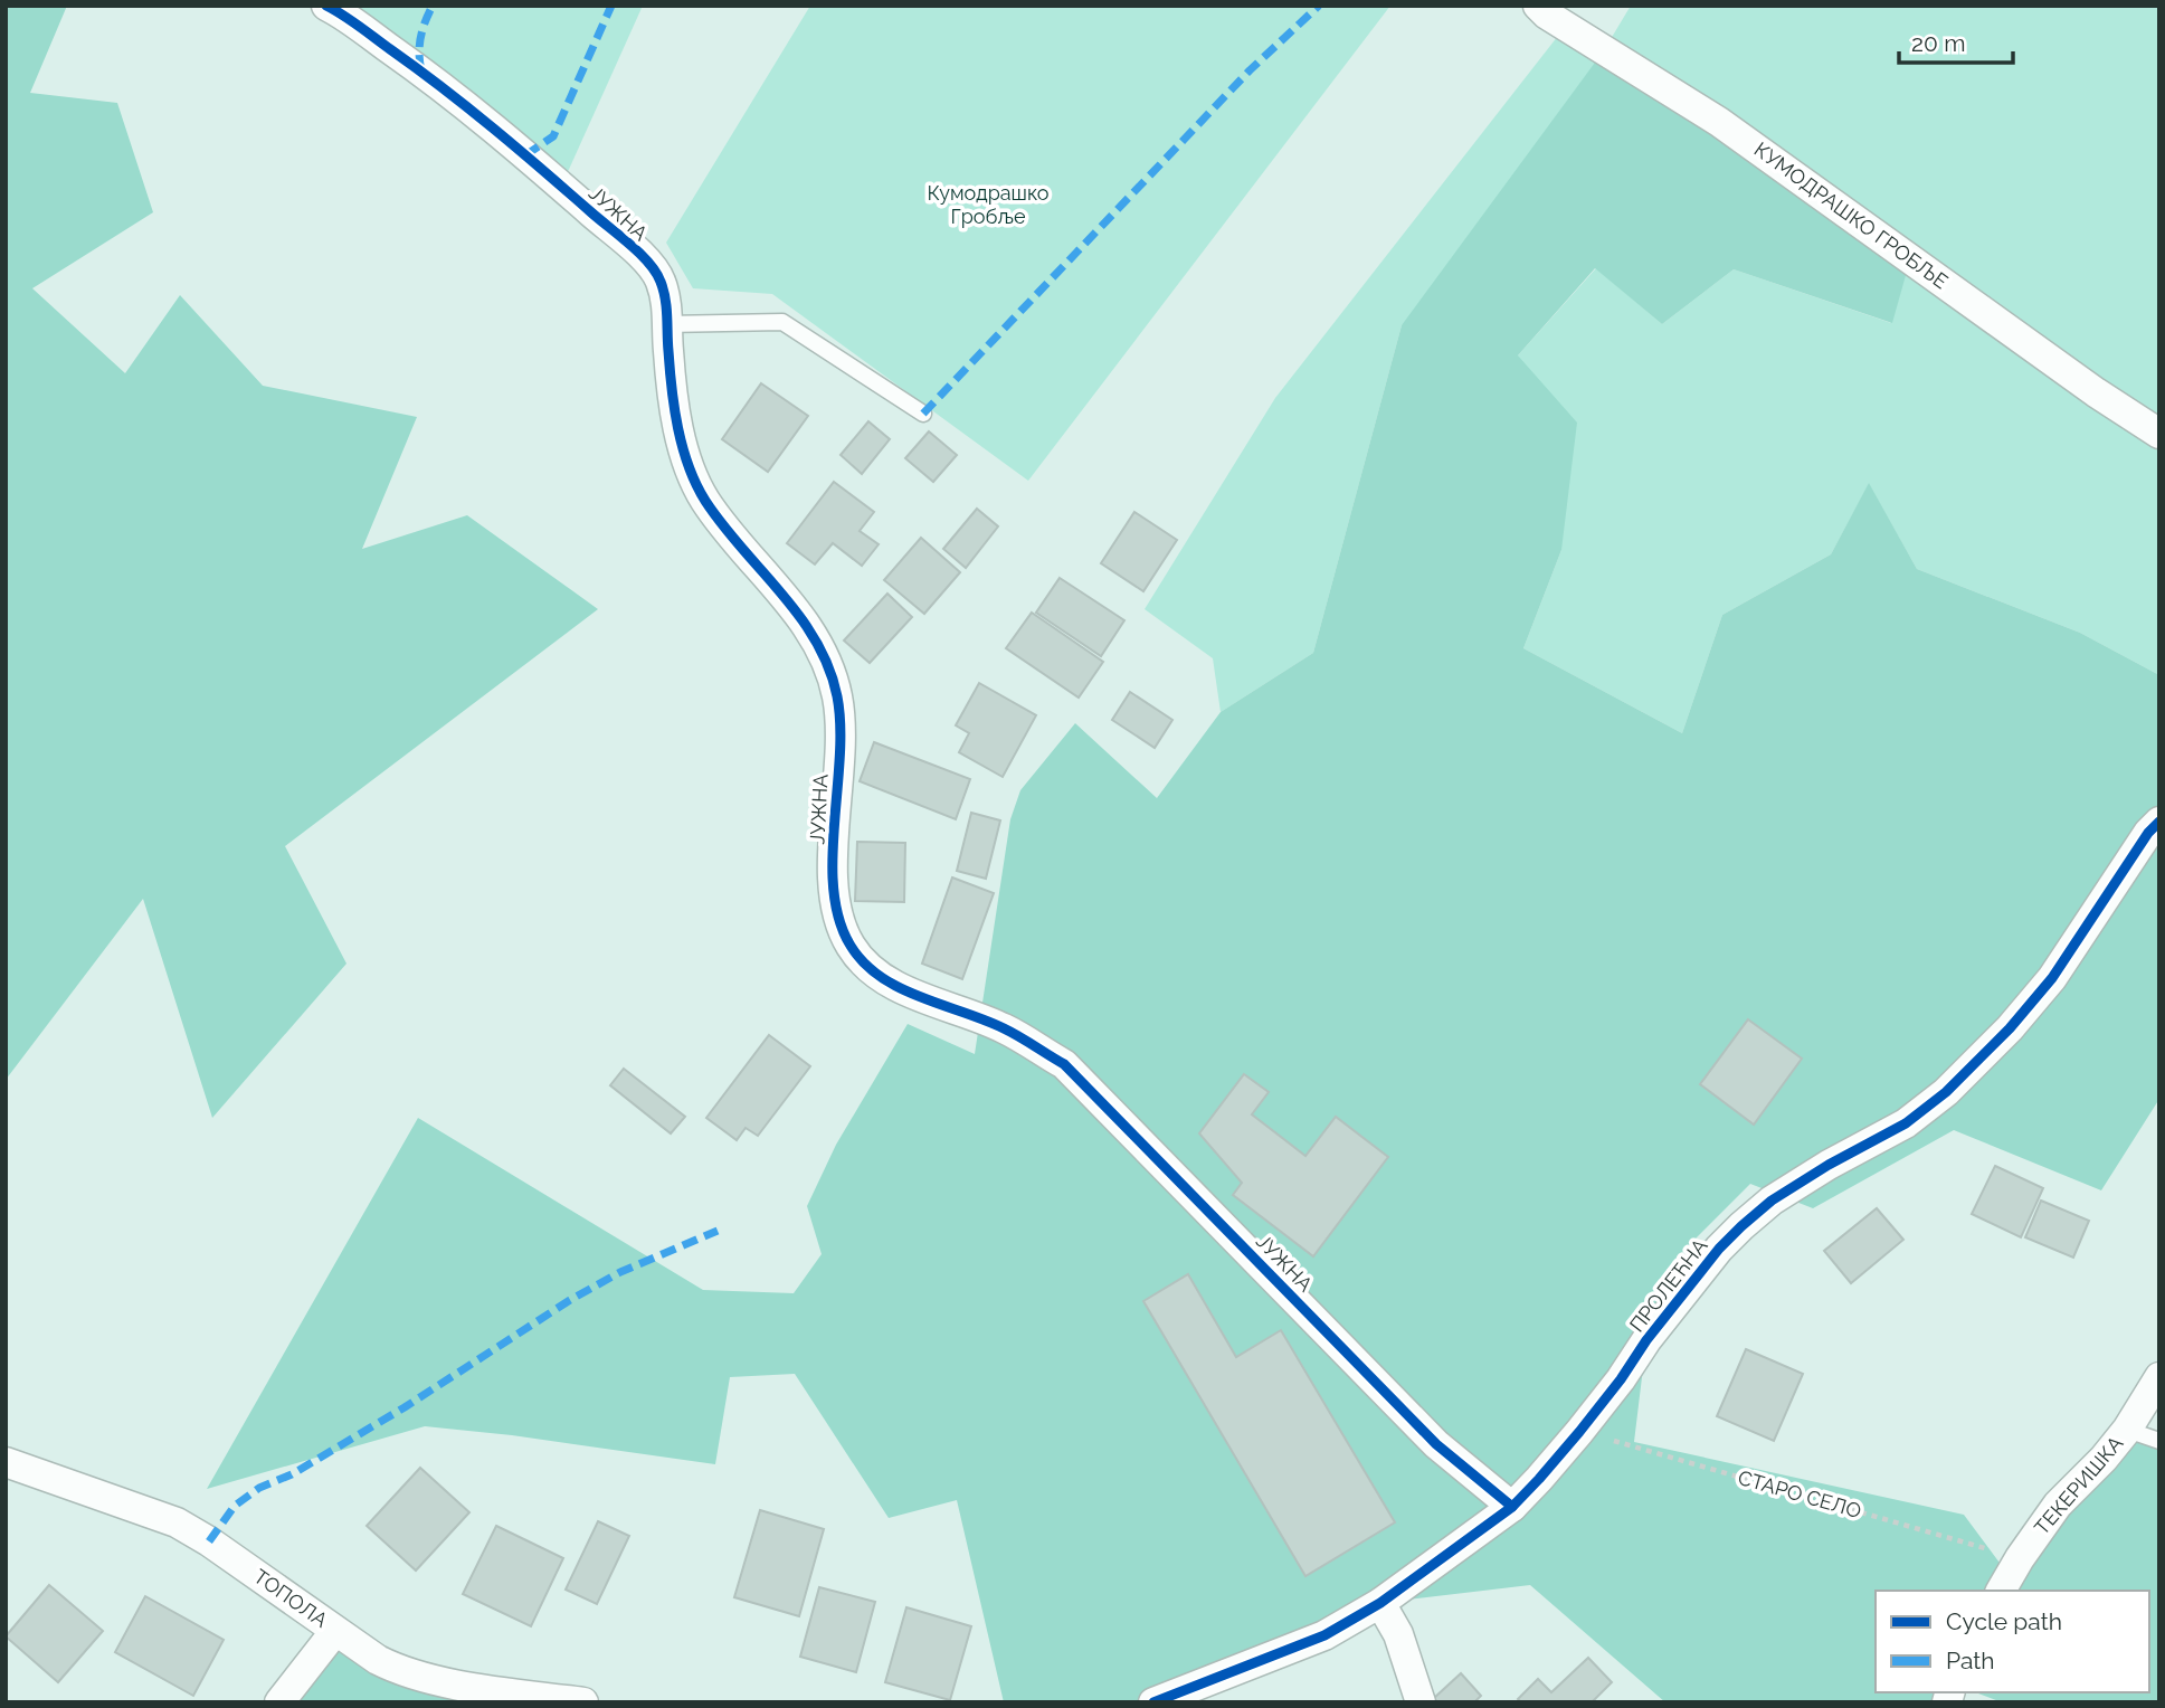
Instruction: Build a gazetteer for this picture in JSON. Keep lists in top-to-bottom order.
{
  "streets": {
    "street": [
      "ЈУЖНА",
      "КУМОДРАШКО ГРОБЉЕ",
      "ПРОЛЕЋНА",
      "ТЕКЕРИШКА",
      "ТОПОЛА"
    ],
    "path": ["СТАРО СЕЛО"]
  },
  "crossings": [
    ["ЈУЖНА", "ПРОЛЕЋНА"],
    ["ПРОЛЕЋНА", "СТАРО СЕЛО"],
    ["ТЕКЕРИШКА", "СТАРО СЕЛО"]
  ],
  "parks": ["Кумодрашко Гробље"],
  "legend": ["Cycle path", "Path"],
  "scale_bar": "20 m"
}
